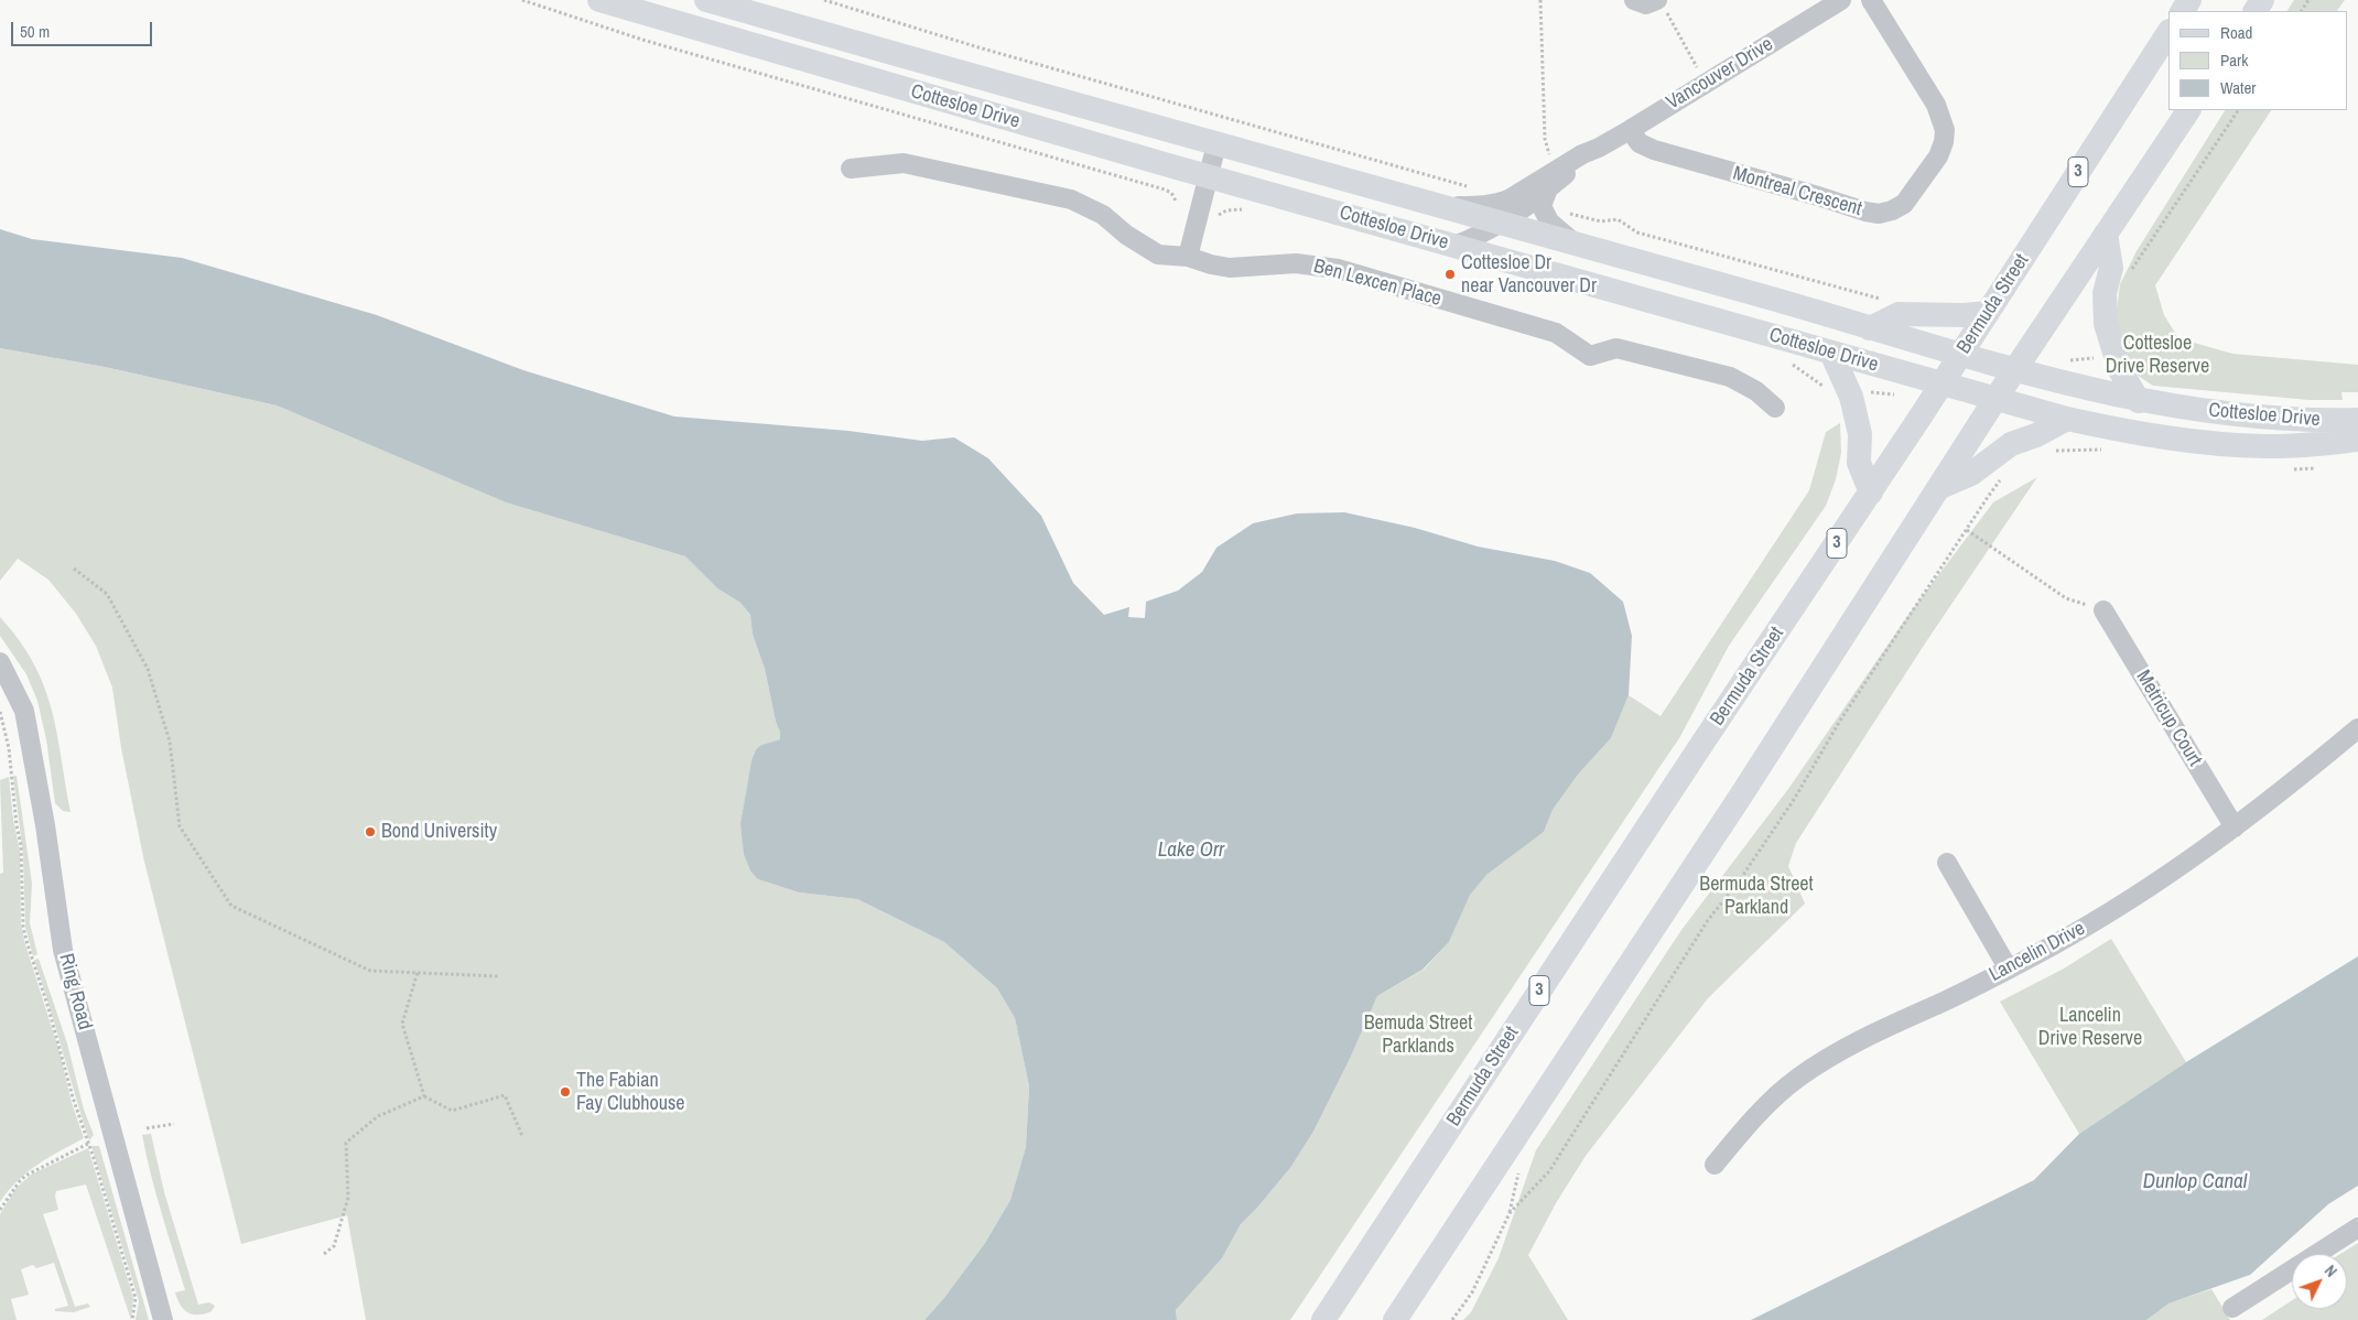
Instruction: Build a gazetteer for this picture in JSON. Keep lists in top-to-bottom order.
{
  "streets": {
    "main road": ["Cottesloe Drive", "3", "Bermuda Street"],
    "street": [
      "Vancouver Drive",
      "Montreal Crescent",
      "Ben Lexcen Place",
      "Metricup Court",
      "Lancelin Drive",
      "Ring Road"
    ]
  },
  "crossings": [
    ["Vancouver Drive", "Cottesloe Drive"],
    ["Vancouver Drive", "Montreal Crescent"],
    ["Cottesloe Drive", "Bermuda Street"],
    ["Metricup Court", "Lancelin Drive"]
  ],
  "water": ["Lake Orr", "Dunlop Canal"],
  "parks": [
    "Cottesloe Drive Reserve",
    "Bermuda Street Parkland",
    "Lancelin Drive Reserve",
    "Bemuda Street Parklands"
  ],
  "places": ["Cottesloe Dr near Vancouver Dr", "Bond University", "The Fabian Fay Clubhouse"],
  "legend": ["Road", "Park", "Water"],
  "scale_bar": "50 m",
  "north": "top right"
}
